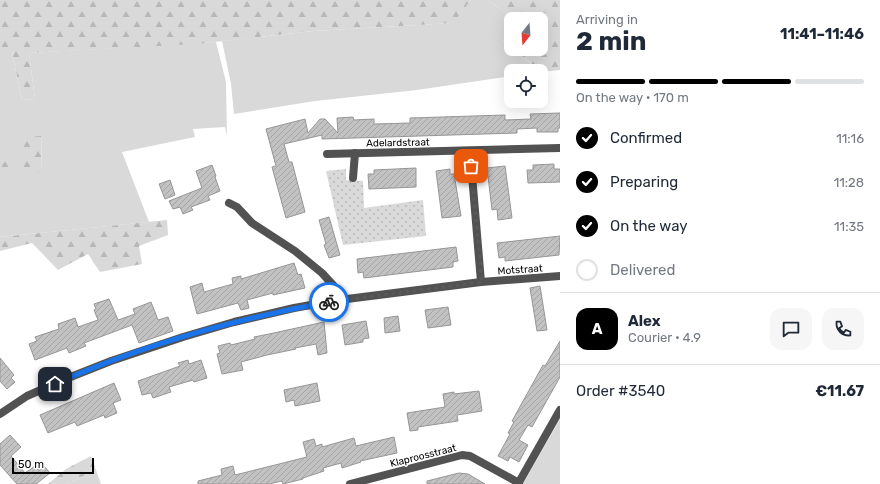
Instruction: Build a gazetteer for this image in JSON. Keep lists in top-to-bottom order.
{
  "streets": {
    "street": ["Adelardstraat", "Motstraat", "Klaproosstraat"]
  },
  "scale_bar": "50 m",
  "north": "bottom",
  "page": {
    "heading": ["2 min", "Arriving in", "11:41–11:46"],
    "panel": [
      "Alex",
      "Courier · 4.9",
      "Order #3540",
      "€11.67"
    ],
    "bar": "On the way · 170 m",
    "list": [
      ["Confirmed", "11:16"],
      ["Preparing", "11:28"],
      ["On the way", "11:35"],
      "Delivered"
    ],
    "round": "A",
    "scale": "50 m"
  }
}
